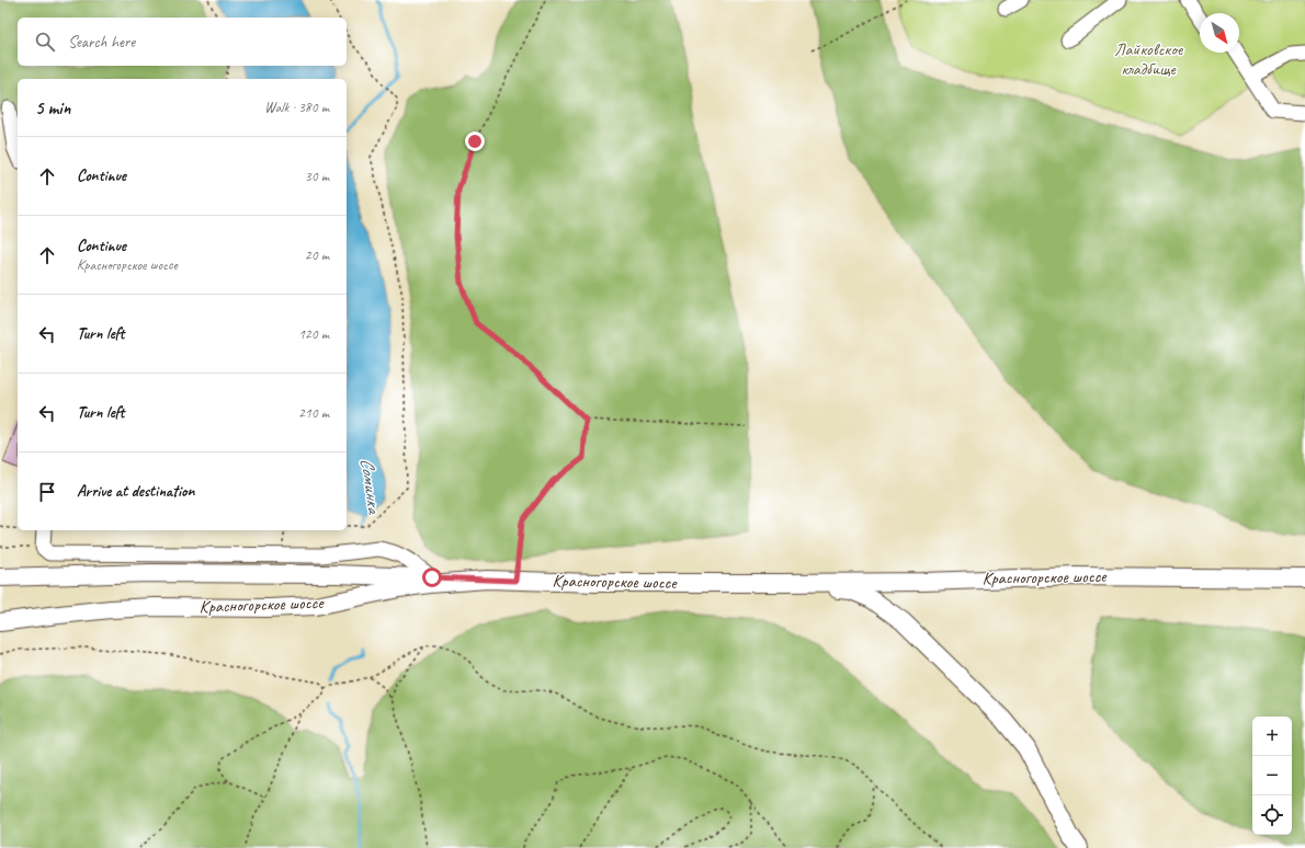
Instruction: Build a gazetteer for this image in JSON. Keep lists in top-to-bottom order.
{
  "streets": {
    "main road": ["Красногорское шоссе"]
  },
  "water": ["Соминка"],
  "parks": ["Лайковское кладбище"],
  "north": "bottom right",
  "page": {
    "search": "Search here",
    "heading": ["5 min", "Walk · 380 m"],
    "list": [
      ["Continue", "30 m"],
      ["Continue", "Красногорское шоссе", "20 m"],
      ["Turn left", "120 m"],
      ["Turn left", "210 m"],
      "Arrive at destination"
    ],
    "map_buttons": ["+", "−"]
  }
}
